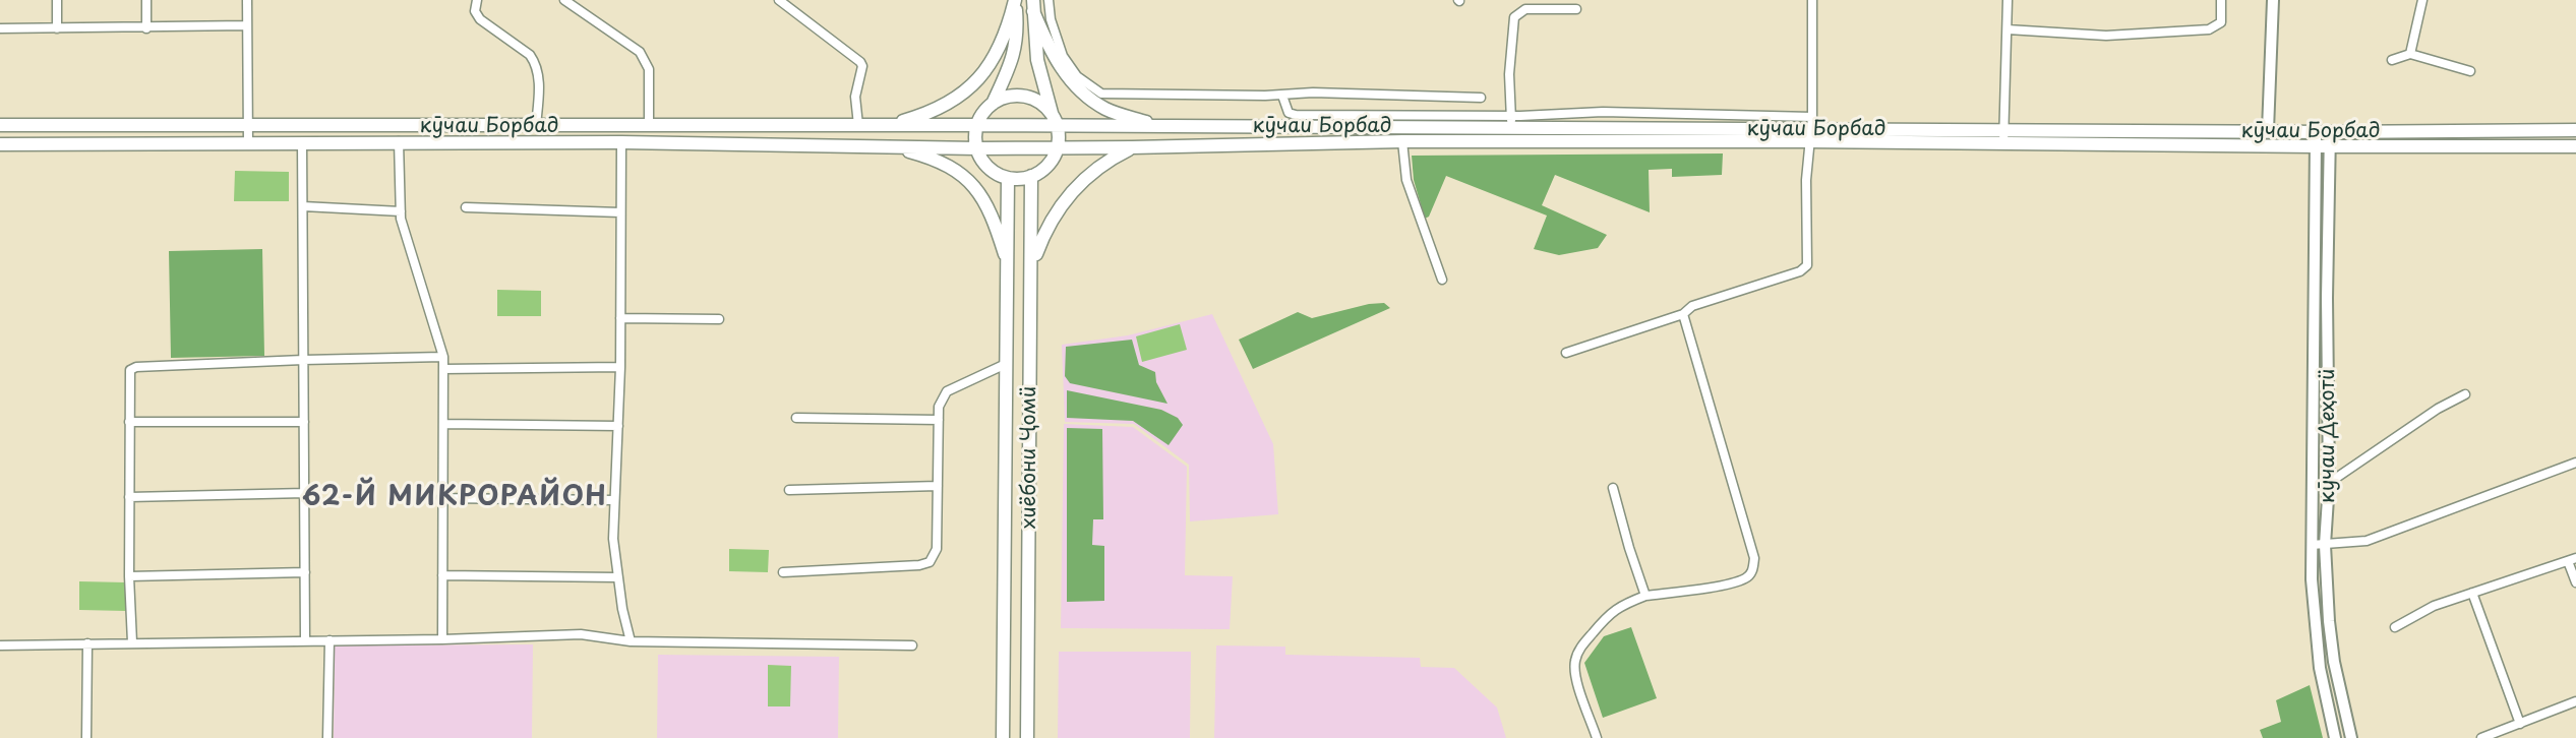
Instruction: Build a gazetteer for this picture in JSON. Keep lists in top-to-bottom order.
{
  "streets": {
    "main road": ["кӯчаи Борбад", "хиёбони Ҷомӣ"],
    "street": ["кӯчаи Деҳотӣ"]
  },
  "crossings": [
    ["кӯчаи Борбад", "кӯчаи Деҳотӣ"]
  ],
  "districts": ["62-Й МИКРОРАЙОН"]
}
